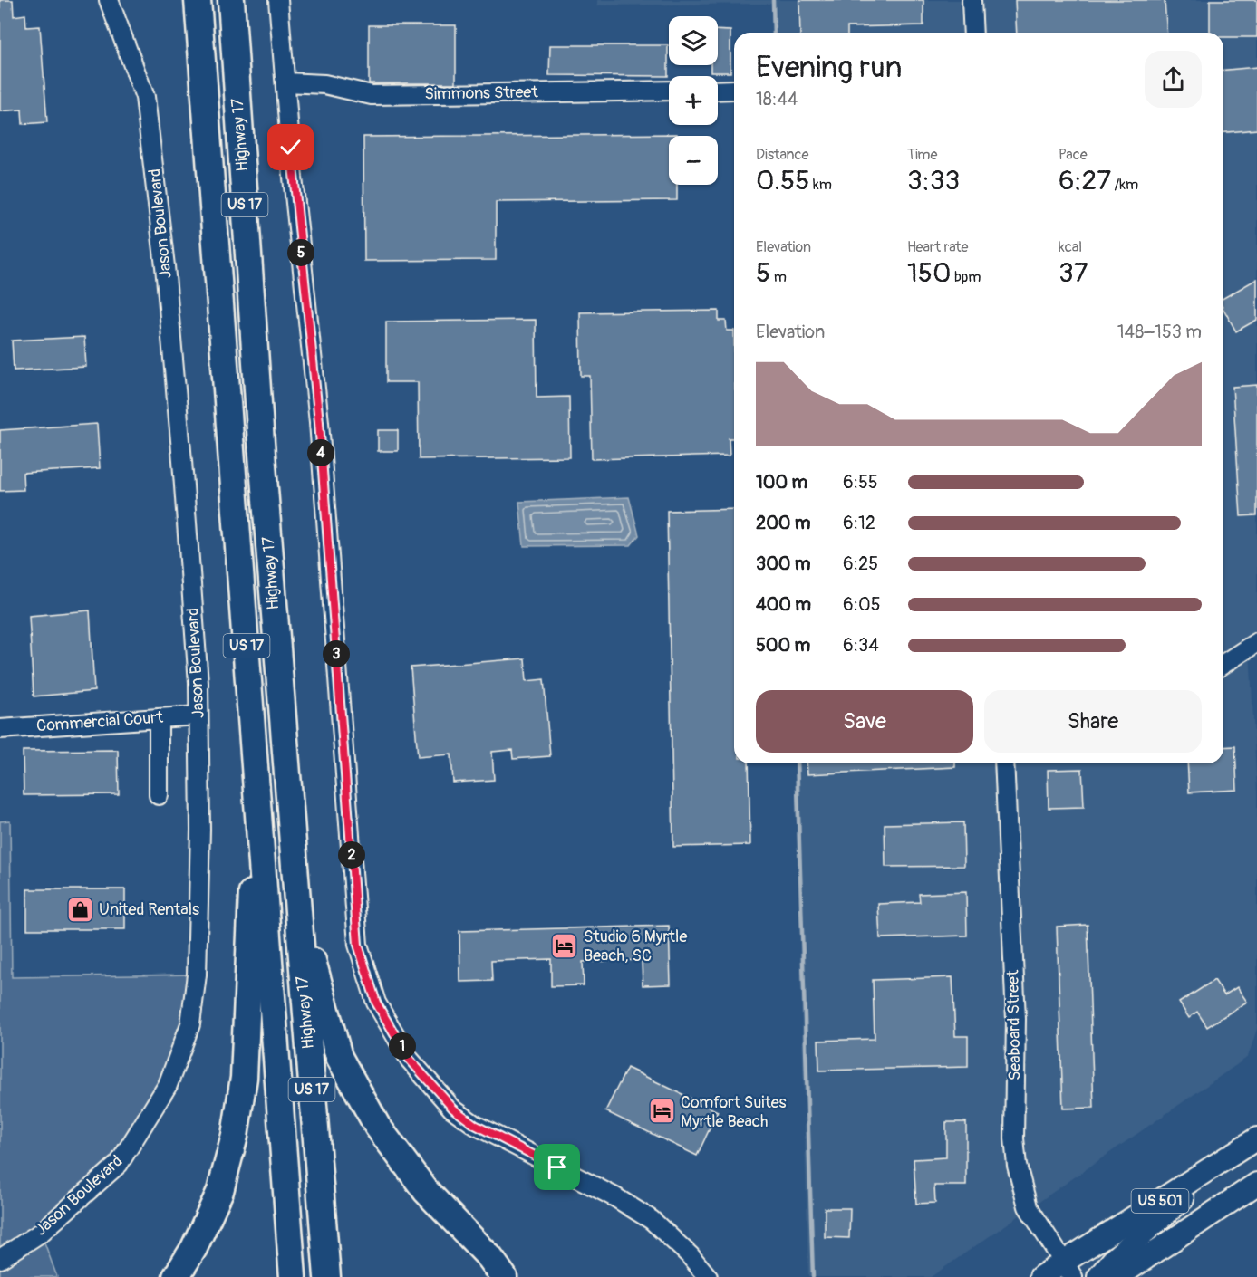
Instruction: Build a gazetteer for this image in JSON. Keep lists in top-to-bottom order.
{
  "streets": {
    "highway": ["Highway 17", "US 17"],
    "main road": ["US 501"],
    "street": [
      "Simmons Street",
      "Jason Boulevard",
      "Commercial Court",
      "Seaboard Street"
    ]
  },
  "crossings": [
    ["Jason Boulevard", "Commercial Court"],
    ["Seaboard Street", "US 501"]
  ],
  "places": {
    "shop": ["United Rentals"],
    "hotel": ["Studio 6 Myrtle Beach, SC", "Comfort Suites Myrtle Beach"]
  },
  "page": {
    "map_buttons": ["+", "−"],
    "heading": ["Evening run", "18:44"],
    "stats": [
      ["Distance", "0.55 km"],
      ["Time", "3:33"],
      ["Pace", "6:27 /km"],
      ["Elevation", "5 m"],
      ["Heart rate", "150 bpm"],
      ["kcal", "37"]
    ],
    "pins": [
      "5",
      "4",
      "3",
      "2",
      "1"
    ],
    "chart": ["Elevation", "148–153 m"],
    "list": [
      {
        "name": "100 m",
        "note": "6:55"
      },
      {
        "name": "200 m",
        "note": "6:12"
      },
      {
        "name": "300 m",
        "note": "6:25"
      },
      {
        "name": "400 m",
        "note": "6:05"
      },
      {
        "name": "500 m",
        "note": "6:34"
      }
    ],
    "buttons": ["Save", "Share"]
  }
}
